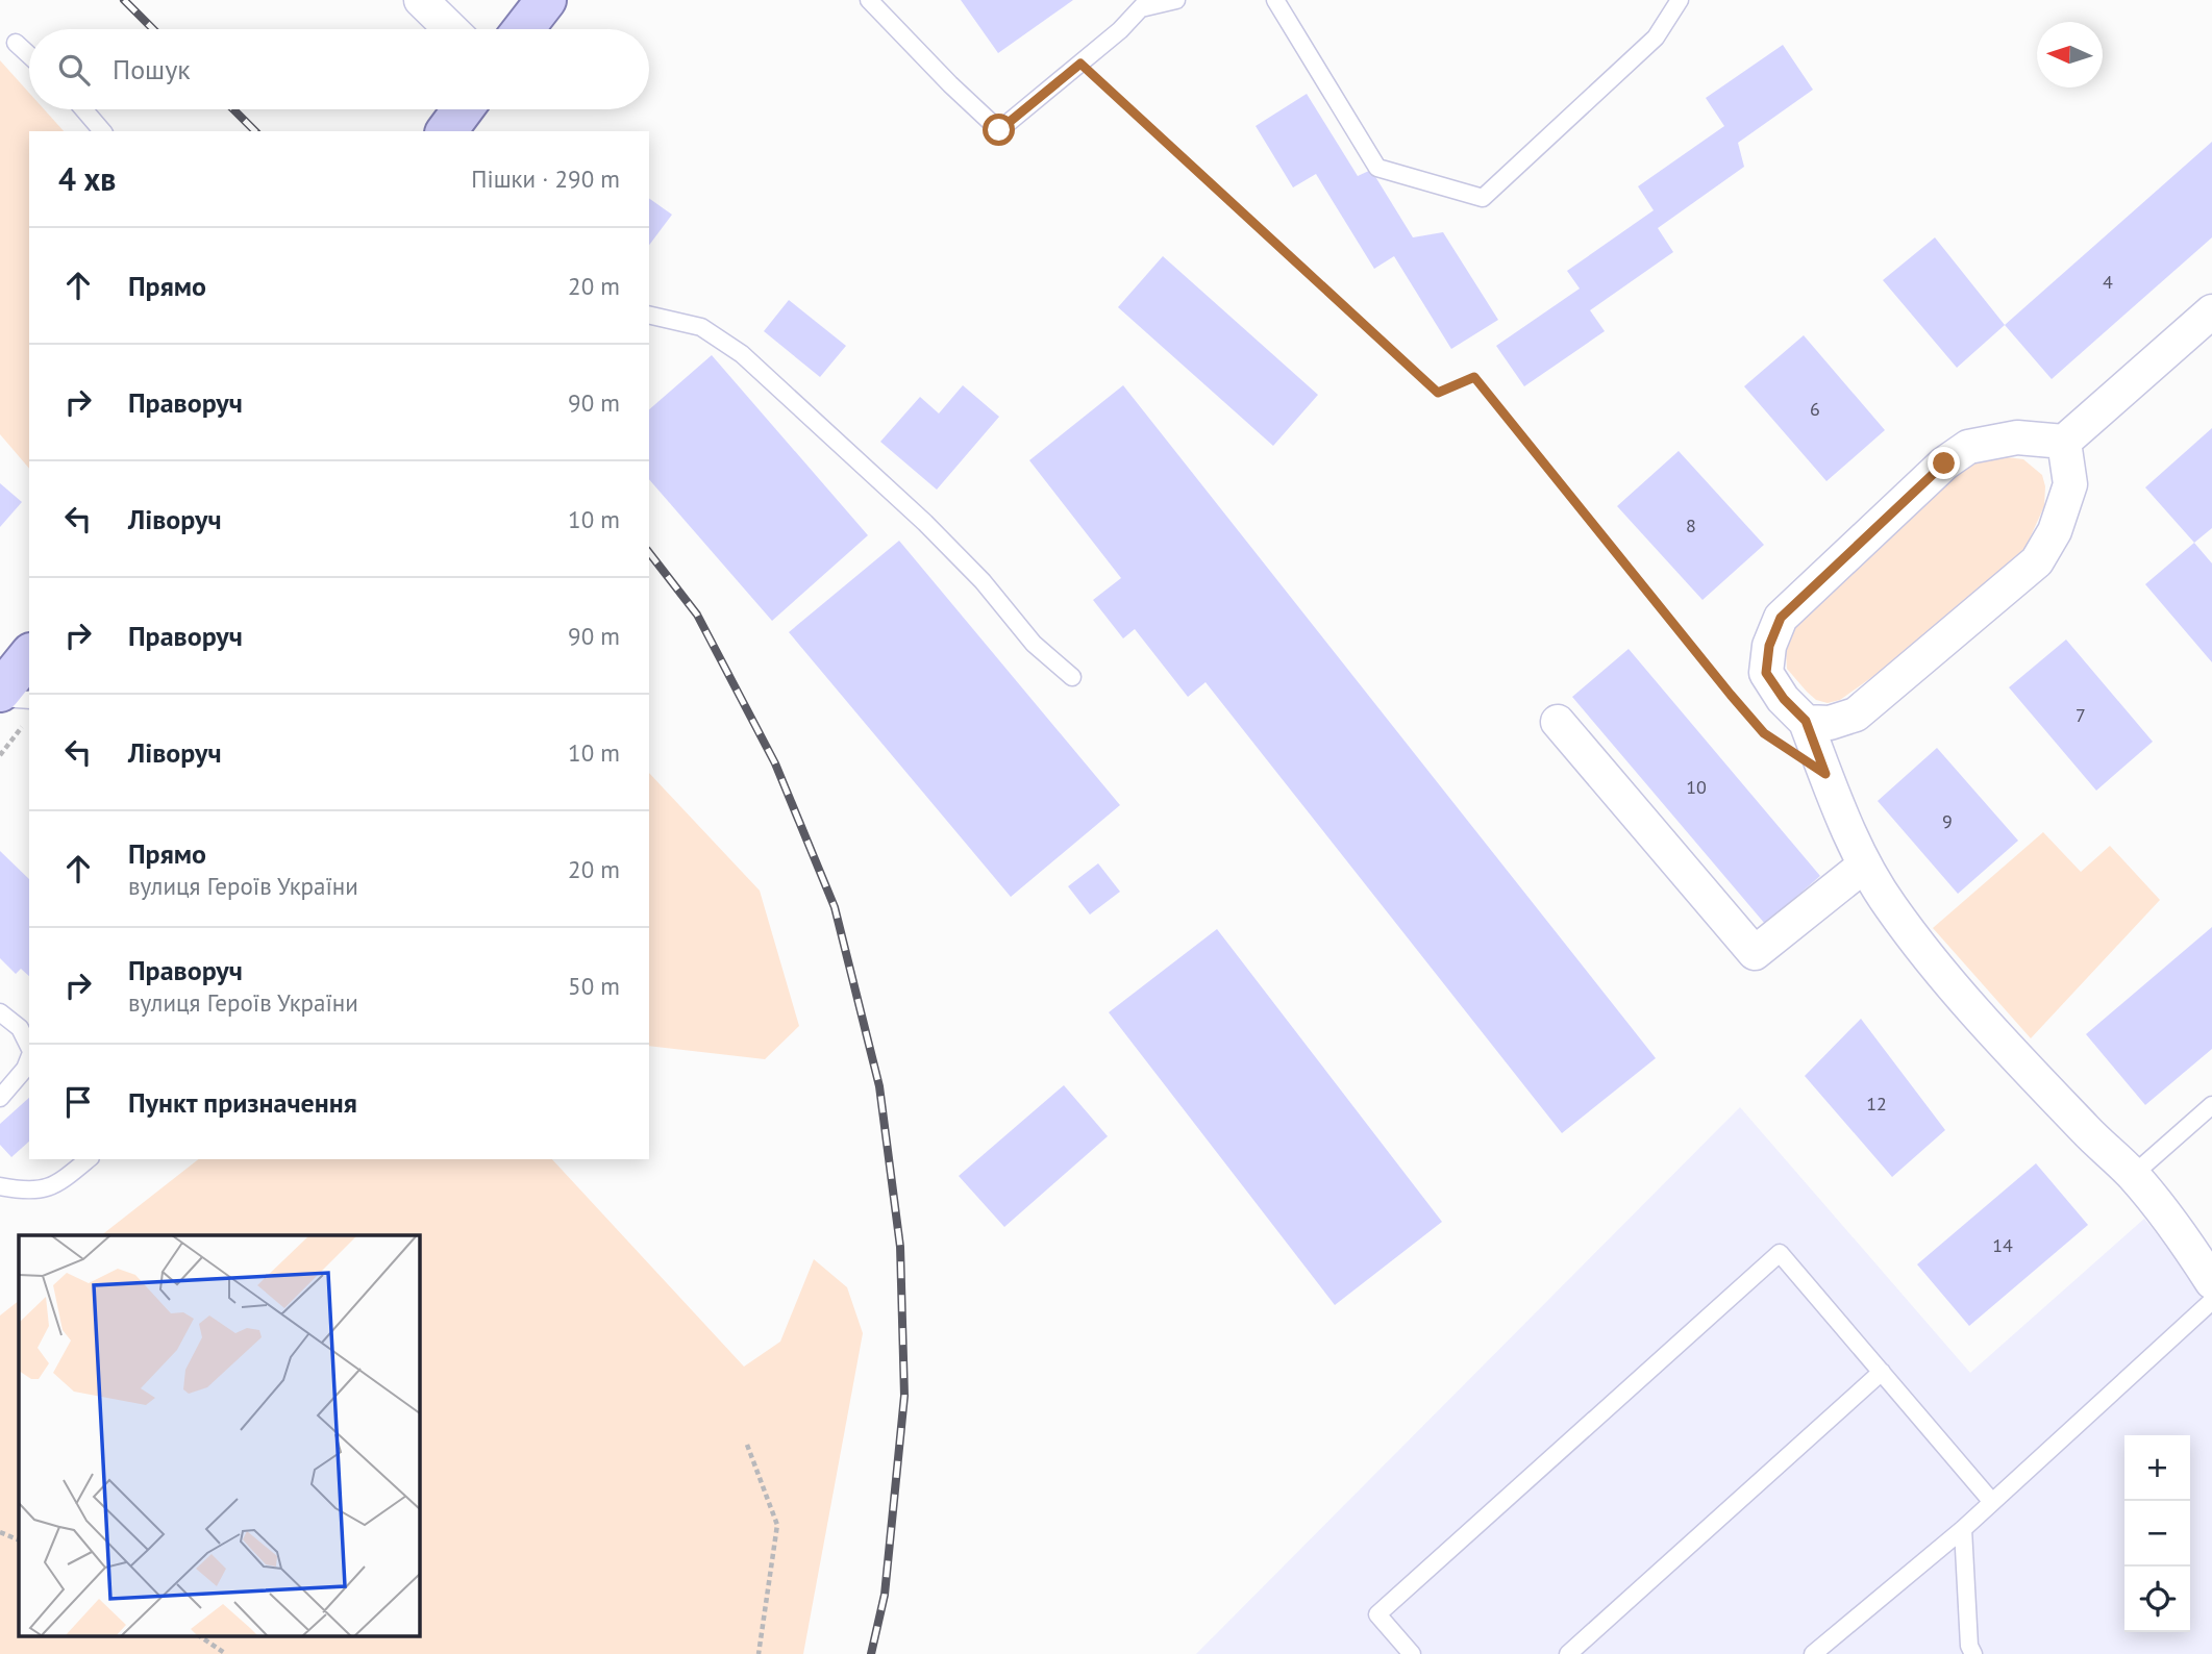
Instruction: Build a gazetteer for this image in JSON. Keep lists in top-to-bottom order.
{
  "house_numbers": [
    "4",
    "6",
    "8",
    "7",
    "10",
    "9",
    "12",
    "14"
  ],
  "north": "left",
  "page": {
    "search": "Пошук",
    "heading": ["4 хв", "Пішки · 290 m"],
    "list": [
      ["Прямо", "20 m"],
      ["Праворуч", "90 m"],
      ["Ліворуч", "10 m"],
      ["Праворуч", "90 m"],
      ["Ліворуч", "10 m"],
      ["Прямо", "вулиця Героїв України", "20 m"],
      ["Праворуч", "вулиця Героїв України", "50 m"],
      "Пункт призначення"
    ],
    "map_buttons": ["+", "−"]
  }
}
